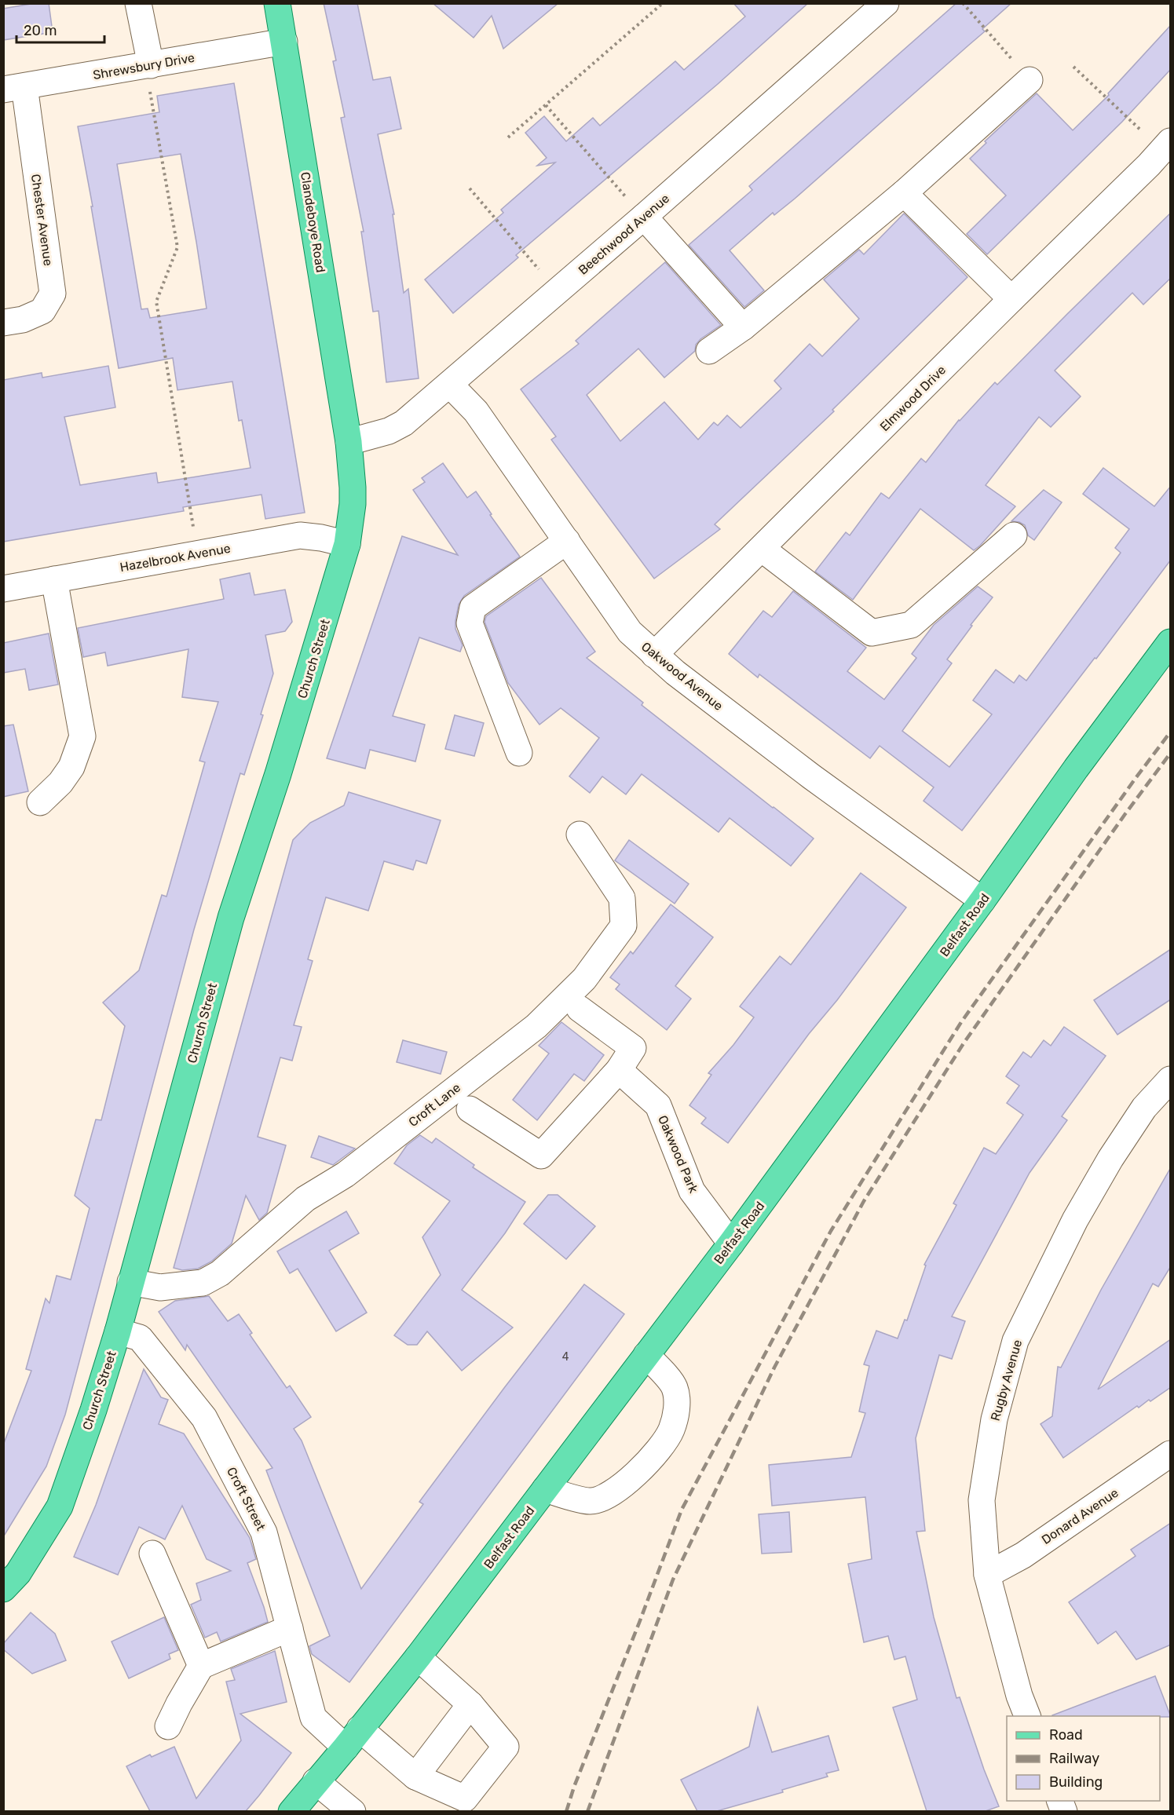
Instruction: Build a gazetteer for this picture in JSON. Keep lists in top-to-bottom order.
{
  "streets": {
    "main road": ["Clandeboye Road", "Church Street", "Belfast Road"],
    "street": [
      "Shrewsbury Drive",
      "Chester Avenue",
      "Beechwood Avenue",
      "Elmwood Drive",
      "Hazelbrook Avenue",
      "Oakwood Avenue",
      "Croft Lane",
      "Oakwood Park",
      "Rugby Avenue",
      "Croft Street",
      "Donard Avenue"
    ]
  },
  "crossings": [
    ["Shrewsbury Drive", "Chester Avenue"],
    ["Shrewsbury Drive", "Clandeboye Road"],
    ["Clandeboye Road", "Beechwood Avenue"],
    ["Clandeboye Road", "Church Street"],
    ["Beechwood Avenue", "Church Street"],
    ["Beechwood Avenue", "Oakwood Avenue"],
    ["Elmwood Drive", "Oakwood Avenue"],
    ["Hazelbrook Avenue", "Church Street"],
    ["Church Street", "Croft Lane"],
    ["Church Street", "Croft Street"],
    ["Oakwood Avenue", "Belfast Road"],
    ["Belfast Road", "Oakwood Park"],
    ["Belfast Road", "Croft Street"],
    ["Rugby Avenue", "Donard Avenue"]
  ],
  "house_numbers": ["4"],
  "legend": ["Road", "Railway", "Building"],
  "scale_bar": "20 m"
}
